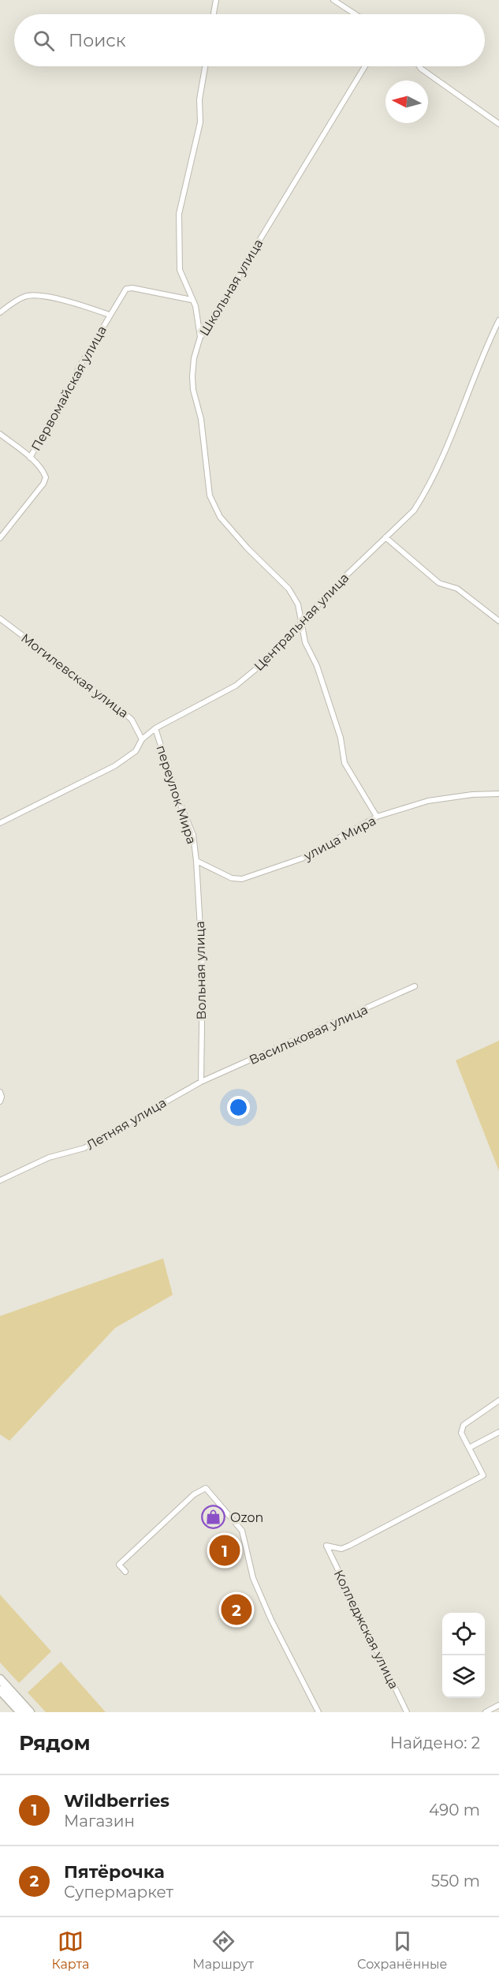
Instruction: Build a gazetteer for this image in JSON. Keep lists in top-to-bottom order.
{
  "streets": {
    "street": [
      "Школьная улица",
      "Первомайская улица",
      "Центральная улица",
      "Могилевская улица",
      "переулок Мира",
      "улица Мира",
      "Вольная улица",
      "Васильковая улица",
      "Летняя улица",
      "Колледжская улица"
    ]
  },
  "crossings": [
    ["Школьная улица", "Центральная улица"],
    ["Школьная улица", "улица Мира"],
    ["Центральная улица", "Могилевская улица"],
    ["Центральная улица", "переулок Мира"],
    ["переулок Мира", "улица Мира"],
    ["переулок Мира", "Вольная улица"],
    ["улица Мира", "Вольная улица"],
    ["Вольная улица", "Васильковая улица"],
    ["Вольная улица", "Летняя улица"],
    ["Васильковая улица", "Летняя улица"]
  ],
  "places": {
    "shop": ["Ozon"]
  },
  "north": "left",
  "page": {
    "search": "Поиск",
    "pins": ["1", "2"],
    "heading": ["Рядом", "Найдено: 2"],
    "list": [
      {
        "mark": "1",
        "name": "Wildberries",
        "note": "Магазин",
        "value": "490 m"
      },
      {
        "mark": "2",
        "name": "Пятёрочка",
        "note": "Супермаркет",
        "value": "550 m"
      }
    ],
    "nav": ["Карта", "Маршрут", "Сохранённые"]
  }
}
